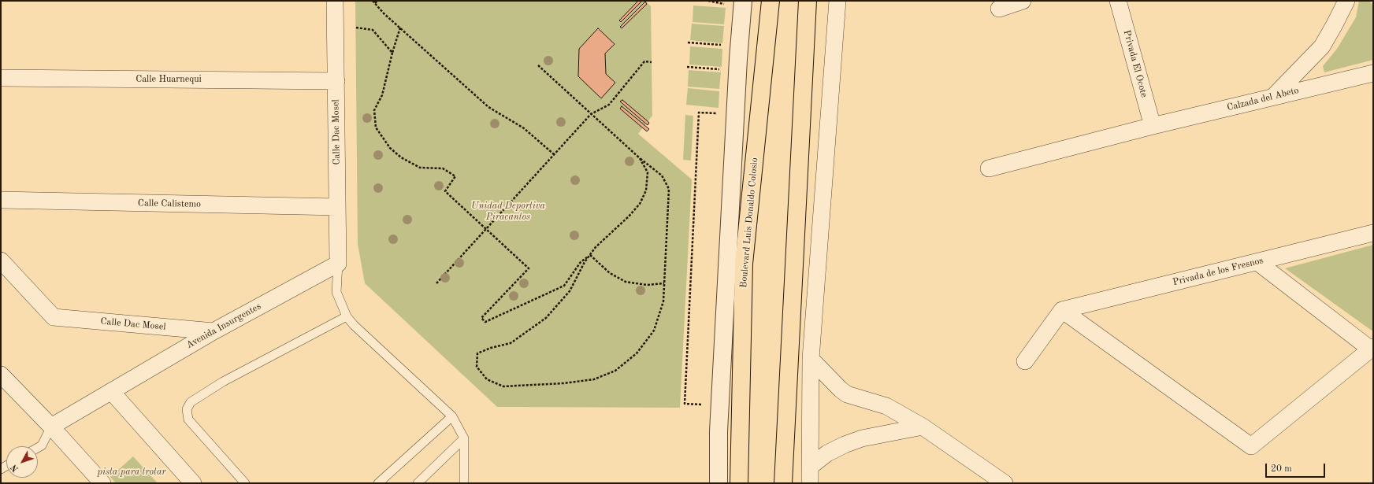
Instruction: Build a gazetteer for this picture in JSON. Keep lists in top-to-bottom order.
{
  "streets": {
    "main road": ["Boulevard Luis Donaldo Colosio"],
    "street": [
      "Privada El Ocote",
      "Calle Huarnequi",
      "Calzada del Abeto",
      "Calle Dac Mosel",
      "Calle Calistemo",
      "Privada de los Fresnos",
      "Avenida Insurgentes"
    ]
  },
  "crossings": [
    ["Privada El Ocote", "Calzada del Abeto"],
    ["Calle Huarnequi", "Calle Dac Mosel"],
    ["Calle Dac Mosel", "Calle Calistemo"],
    ["Calle Dac Mosel", "Avenida Insurgentes"]
  ],
  "parks": ["Unidad Deportiva Piracantos", "pista para trotar"],
  "scale_bar": "20 m",
  "north": "bottom left"
}
